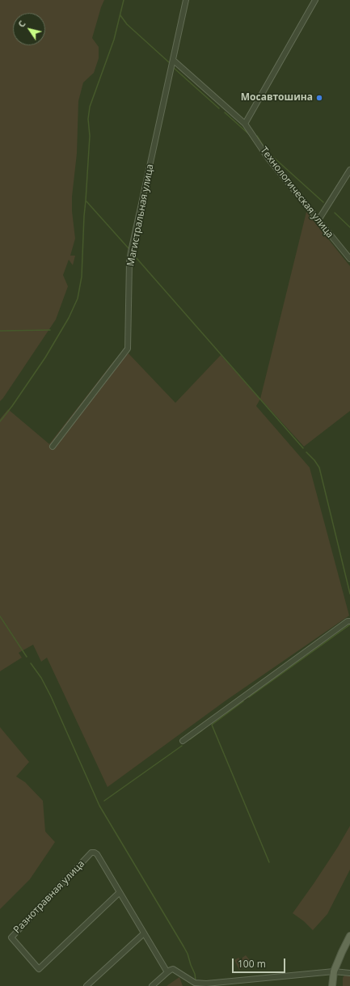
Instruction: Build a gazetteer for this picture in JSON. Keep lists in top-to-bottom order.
{
  "streets": {
    "street": ["Технологическая улица", "Магистральная улица", "Разнотравная улица"]
  },
  "crossings": [
    ["Технологическая улица", "Магистральная улица"]
  ],
  "places": ["Мосавтошина"],
  "scale_bar": "100 m",
  "north": "top left"
}
